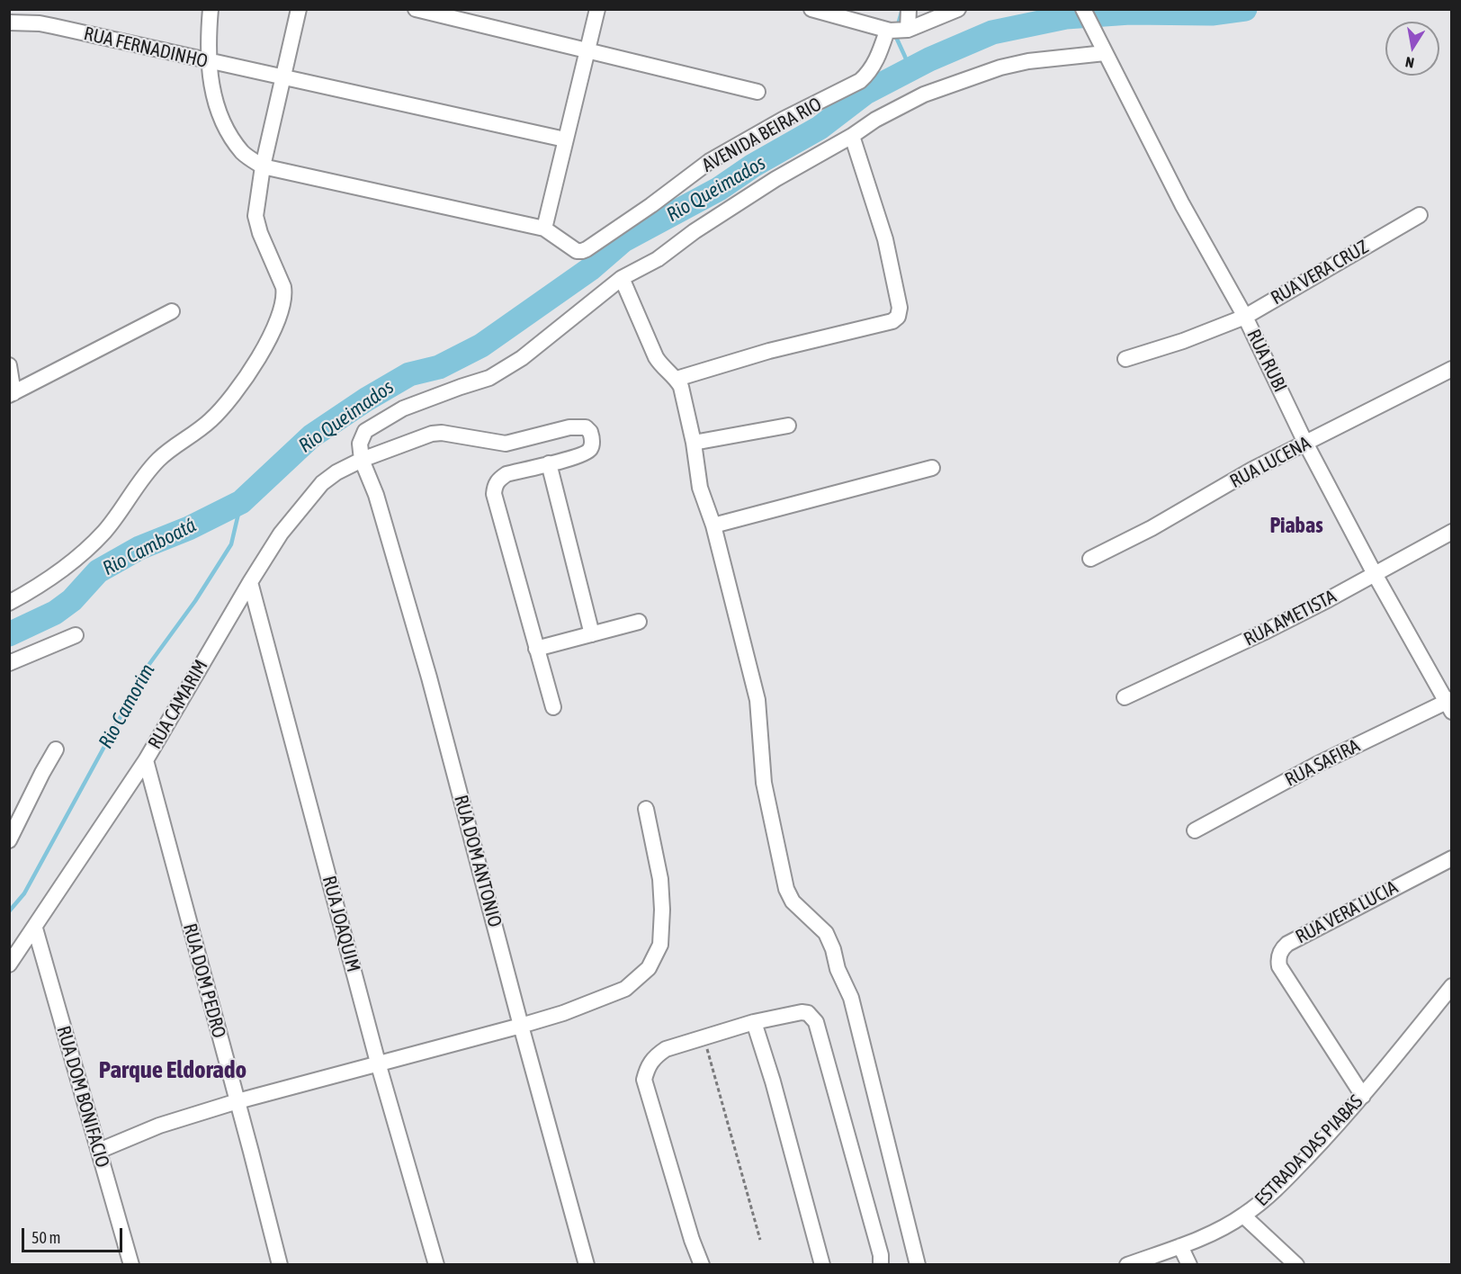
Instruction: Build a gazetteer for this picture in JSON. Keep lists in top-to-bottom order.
{
  "streets": {
    "street": [
      "RUA FERNADINHO",
      "AVENIDA BEIRA RIO",
      "RUA VERA CRUZ",
      "RUA RUBI",
      "RUA LUCENA",
      "RUA AMETISTA",
      "RUA CAMARIM",
      "RUA SAFIRA",
      "RUA DOM ANTONIO",
      "RUA VERA LUCIA",
      "RUA JOAQUIM",
      "RUA DOM PEDRO",
      "RUA DOM BONIFACIO",
      "ESTRADA DAS PIABAS"
    ]
  },
  "crossings": [
    ["RUA VERA CRUZ", "RUA RUBI"],
    ["RUA RUBI", "RUA LUCENA"],
    ["RUA RUBI", "RUA AMETISTA"],
    ["RUA RUBI", "RUA SAFIRA"],
    ["RUA CAMARIM", "RUA DOM ANTONIO"],
    ["RUA CAMARIM", "RUA JOAQUIM"],
    ["RUA CAMARIM", "RUA DOM PEDRO"],
    ["RUA CAMARIM", "RUA DOM BONIFACIO"],
    ["RUA VERA LUCIA", "ESTRADA DAS PIABAS"]
  ],
  "districts": ["Piabas", "Parque Eldorado"],
  "water": ["Rio Queimados", "Rio Camboatá", "Rio Camorim"],
  "scale_bar": "50 m",
  "north": "bottom"
}
